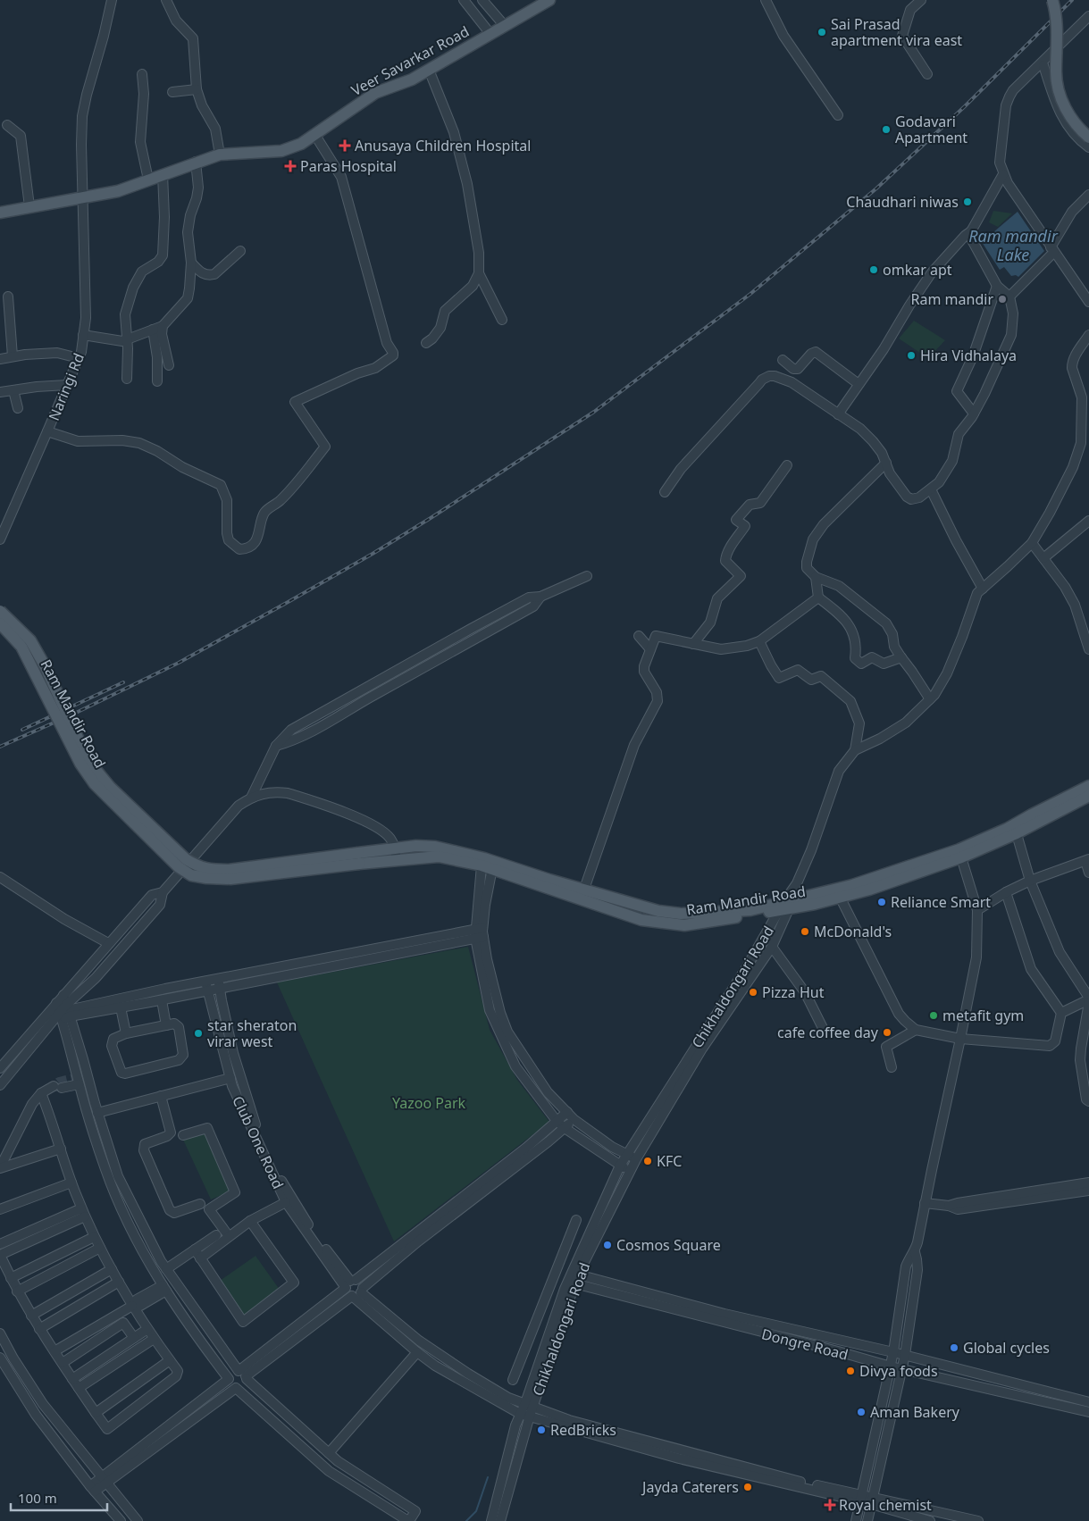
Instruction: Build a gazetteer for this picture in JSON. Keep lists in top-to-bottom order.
{
  "streets": {
    "main road": ["Veer Savarkar Road", "Ram Mandir Road"],
    "street": [
      "Naringi Rd",
      "Chikhaldongari Road",
      "Club One Road",
      "Dongre Road"
    ]
  },
  "crossings": [
    ["Veer Savarkar Road", "Naringi Rd"],
    ["Ram Mandir Road", "Chikhaldongari Road"],
    ["Chikhaldongari Road", "Club One Road"],
    ["Chikhaldongari Road", "Dongre Road"]
  ],
  "water": ["Ram mandir Lake"],
  "parks": ["Yazoo Park"],
  "places": {
    "other": [
      "Sai Prasad apartment vira east",
      "Godavari Apartment",
      "Chaudhari niwas",
      "omkar apt",
      "Ram mandir",
      "Hira Vidhalaya",
      "Reliance Smart",
      "McDonald's",
      "Pizza Hut",
      "metafit gym",
      "cafe coffee day",
      "star sheraton virar west",
      "KFC",
      "Cosmos Square",
      "Global cycles",
      "Divya foods",
      "Aman Bakery",
      "RedBricks",
      "Jayda Caterers"
    ],
    "health": ["Anusaya Children Hospital", "Paras Hospital", "Royal chemist"]
  },
  "scale_bar": "100 m"
}
